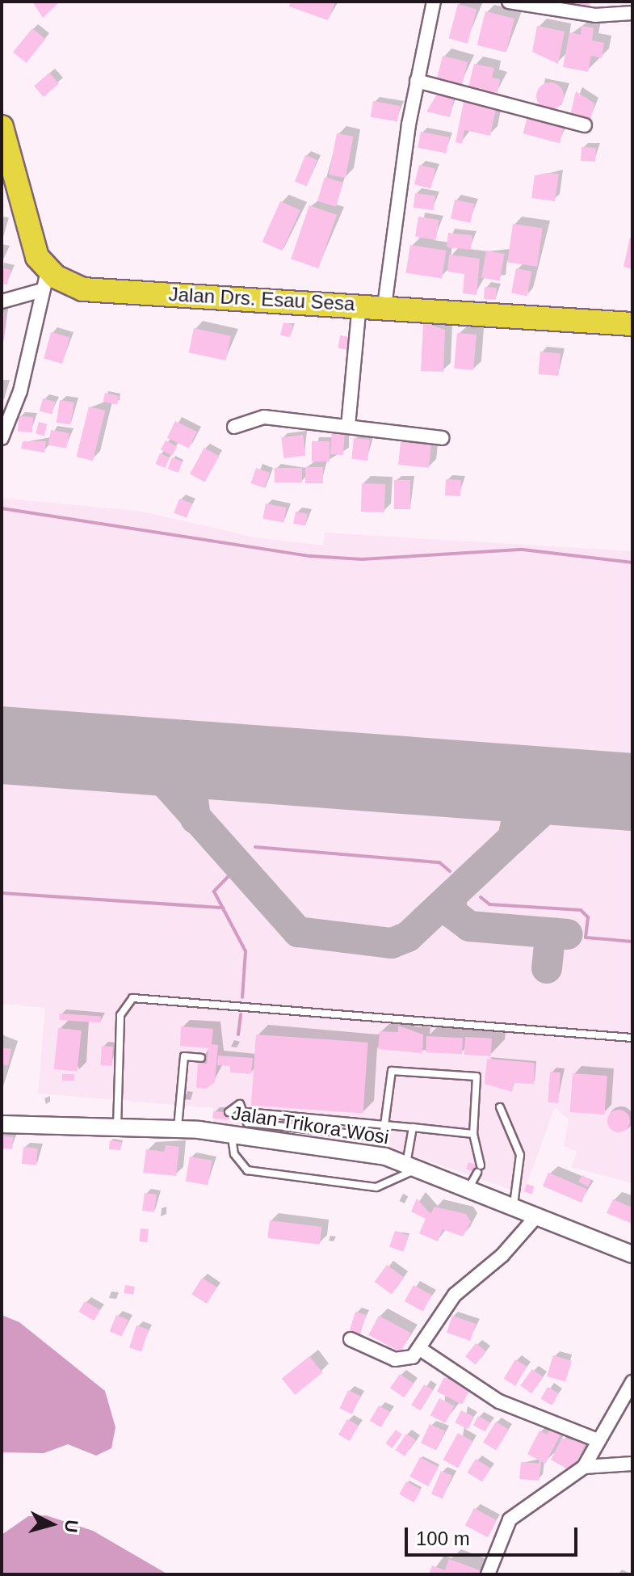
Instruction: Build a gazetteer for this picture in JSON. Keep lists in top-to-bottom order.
{
  "streets": {
    "highway": ["Jalan Drs. Esau Sesa"],
    "street": ["Jalan Trikora Wosi"]
  },
  "scale_bar": "100 m",
  "north": "right"
}
